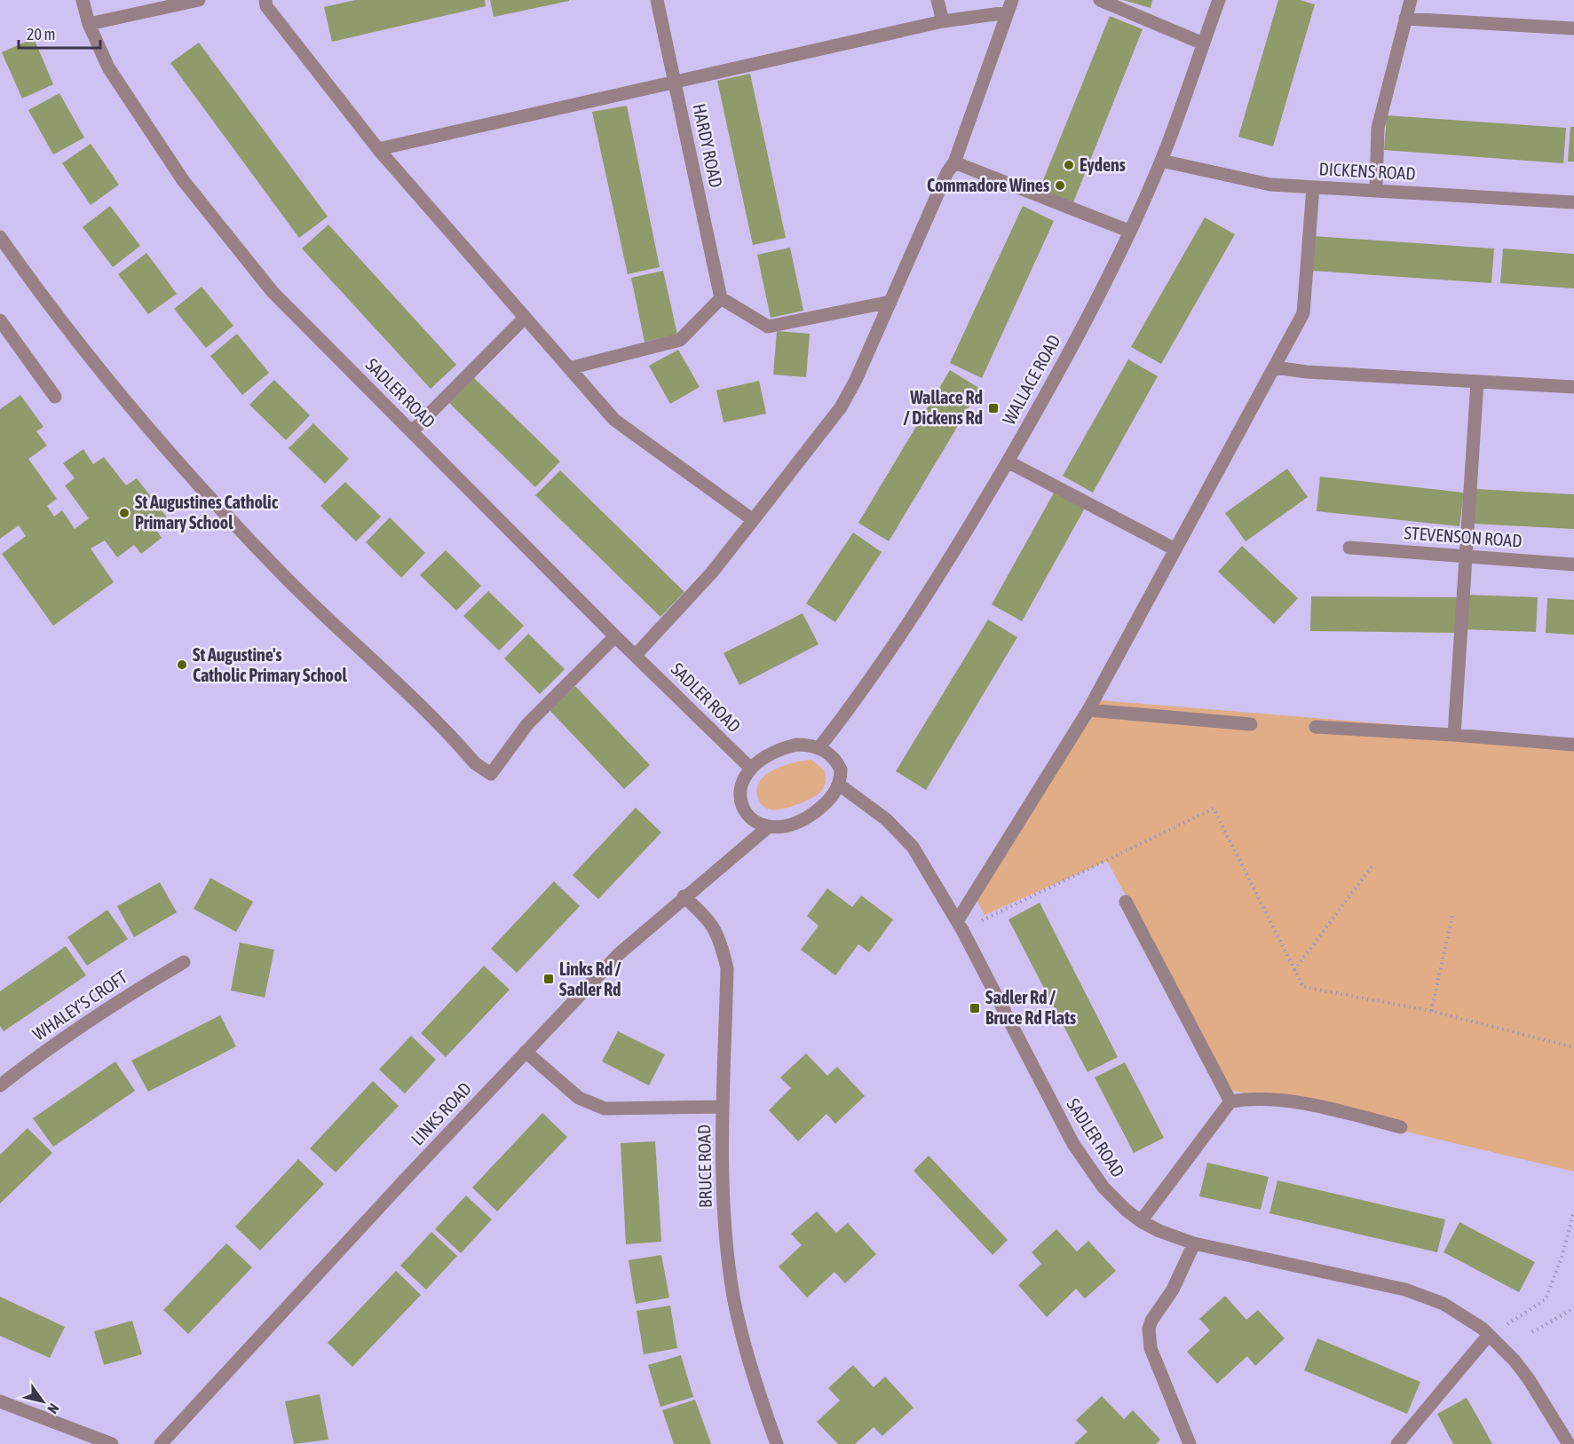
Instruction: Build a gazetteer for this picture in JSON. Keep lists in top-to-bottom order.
{
  "streets": {
    "street": [
      "HARDY ROAD",
      "DICKENS ROAD",
      "WALLACE ROAD",
      "SADLER ROAD",
      "STEVENSON ROAD",
      "WHALEY'S CROFT",
      "LINKS ROAD",
      "BRUCE ROAD"
    ]
  },
  "crossings": [
    ["DICKENS ROAD", "WALLACE ROAD"],
    ["WALLACE ROAD", "SADLER ROAD"],
    ["WALLACE ROAD", "LINKS ROAD"],
    ["SADLER ROAD", "LINKS ROAD"],
    ["LINKS ROAD", "BRUCE ROAD"]
  ],
  "places": {
    "other": [
      "Eydens",
      "Commadore Wines",
      "St Augustines Catholic Primary School",
      "St Augustine's Catholic Primary School"
    ],
    "transit": ["Wallace Rd / Dickens Rd", "Links Rd / Sadler Rd", "Sadler Rd / Bruce Rd Flats"]
  },
  "scale_bar": "20 m",
  "north": "bottom right"
}
